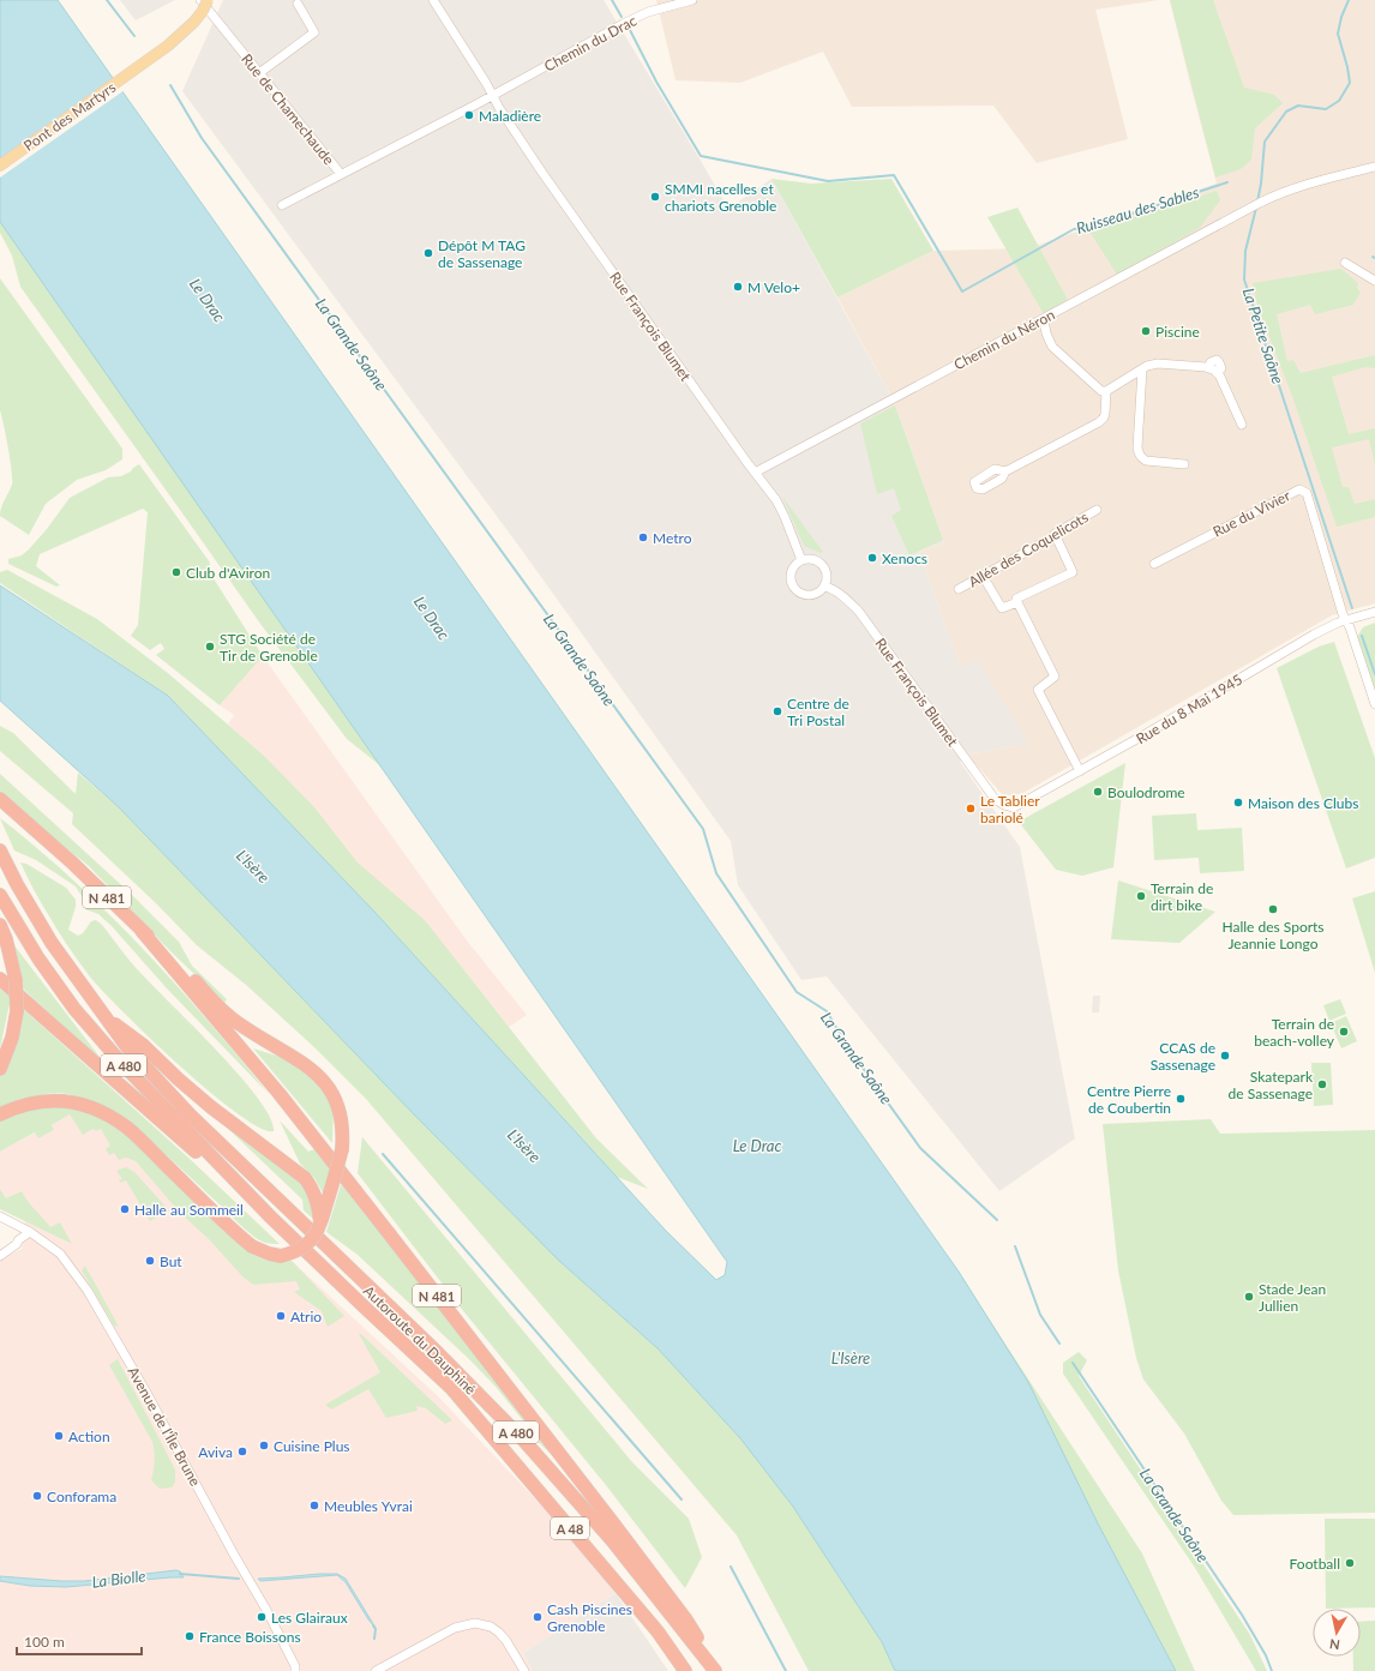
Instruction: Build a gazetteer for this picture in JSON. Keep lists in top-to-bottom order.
{
  "streets": {
    "highway": [
      "N 481",
      "A 480",
      "Autoroute du Dauphiné",
      "A 48"
    ],
    "main road": ["Pont des Martyrs"],
    "street": [
      "Chemin du Drac",
      "Rue de Chamechaude",
      "Rue François Blumet",
      "Chemin du Néron",
      "Rue du Vivier",
      "Allée des Coquelicots",
      "Rue du 8 Mai 1945",
      "Avenue de l'Île Brune"
    ]
  },
  "crossings": [
    ["Chemin du Drac", "Rue de Chamechaude"],
    ["Chemin du Drac", "Rue François Blumet"],
    ["Rue de Chamechaude", "Pont des Martyrs"],
    ["Rue de Chamechaude", "Rue François Blumet"],
    ["Rue François Blumet", "Chemin du Néron"],
    ["Rue François Blumet", "Rue du 8 Mai 1945"],
    ["Rue du Vivier", "Rue du 8 Mai 1945"],
    ["N 481", "A 480"],
    ["A 480", "Autoroute du Dauphiné"]
  ],
  "water": [
    "Ruisseau des Sables",
    "Le Drac",
    "La Petite Saône",
    "La Grande Saône",
    "L'Isère",
    "La Biolle"
  ],
  "places": [
    "Maladière",
    "SMMI nacelles et chariots Grenoble",
    "Dépôt M TAG de Sassenage",
    "M Velo+",
    "Piscine",
    "Metro",
    "Xenocs",
    "Club d'Aviron",
    "STG Société de Tir de Grenoble",
    "Centre de Tri Postal",
    "Boulodrome",
    "Maison des Clubs",
    "Le Tablier bariolé",
    "Terrain de dirt bike",
    "Halle des Sports Jeannie Longo",
    "Terrain de beach-volley",
    "CCAS de Sassenage",
    "Skatepark de Sassenage",
    "Centre Pierre de Coubertin",
    "Halle au Sommeil",
    "But",
    "Stade Jean Jullien",
    "Atrio",
    "Action",
    "Cuisine Plus",
    "Aviva",
    "Conforama",
    "Meubles Yvrai",
    "Football",
    "Les Glairaux",
    "Cash Piscines Grenoble",
    "France Boissons"
  ],
  "scale_bar": "100 m",
  "north": "bottom"
}
